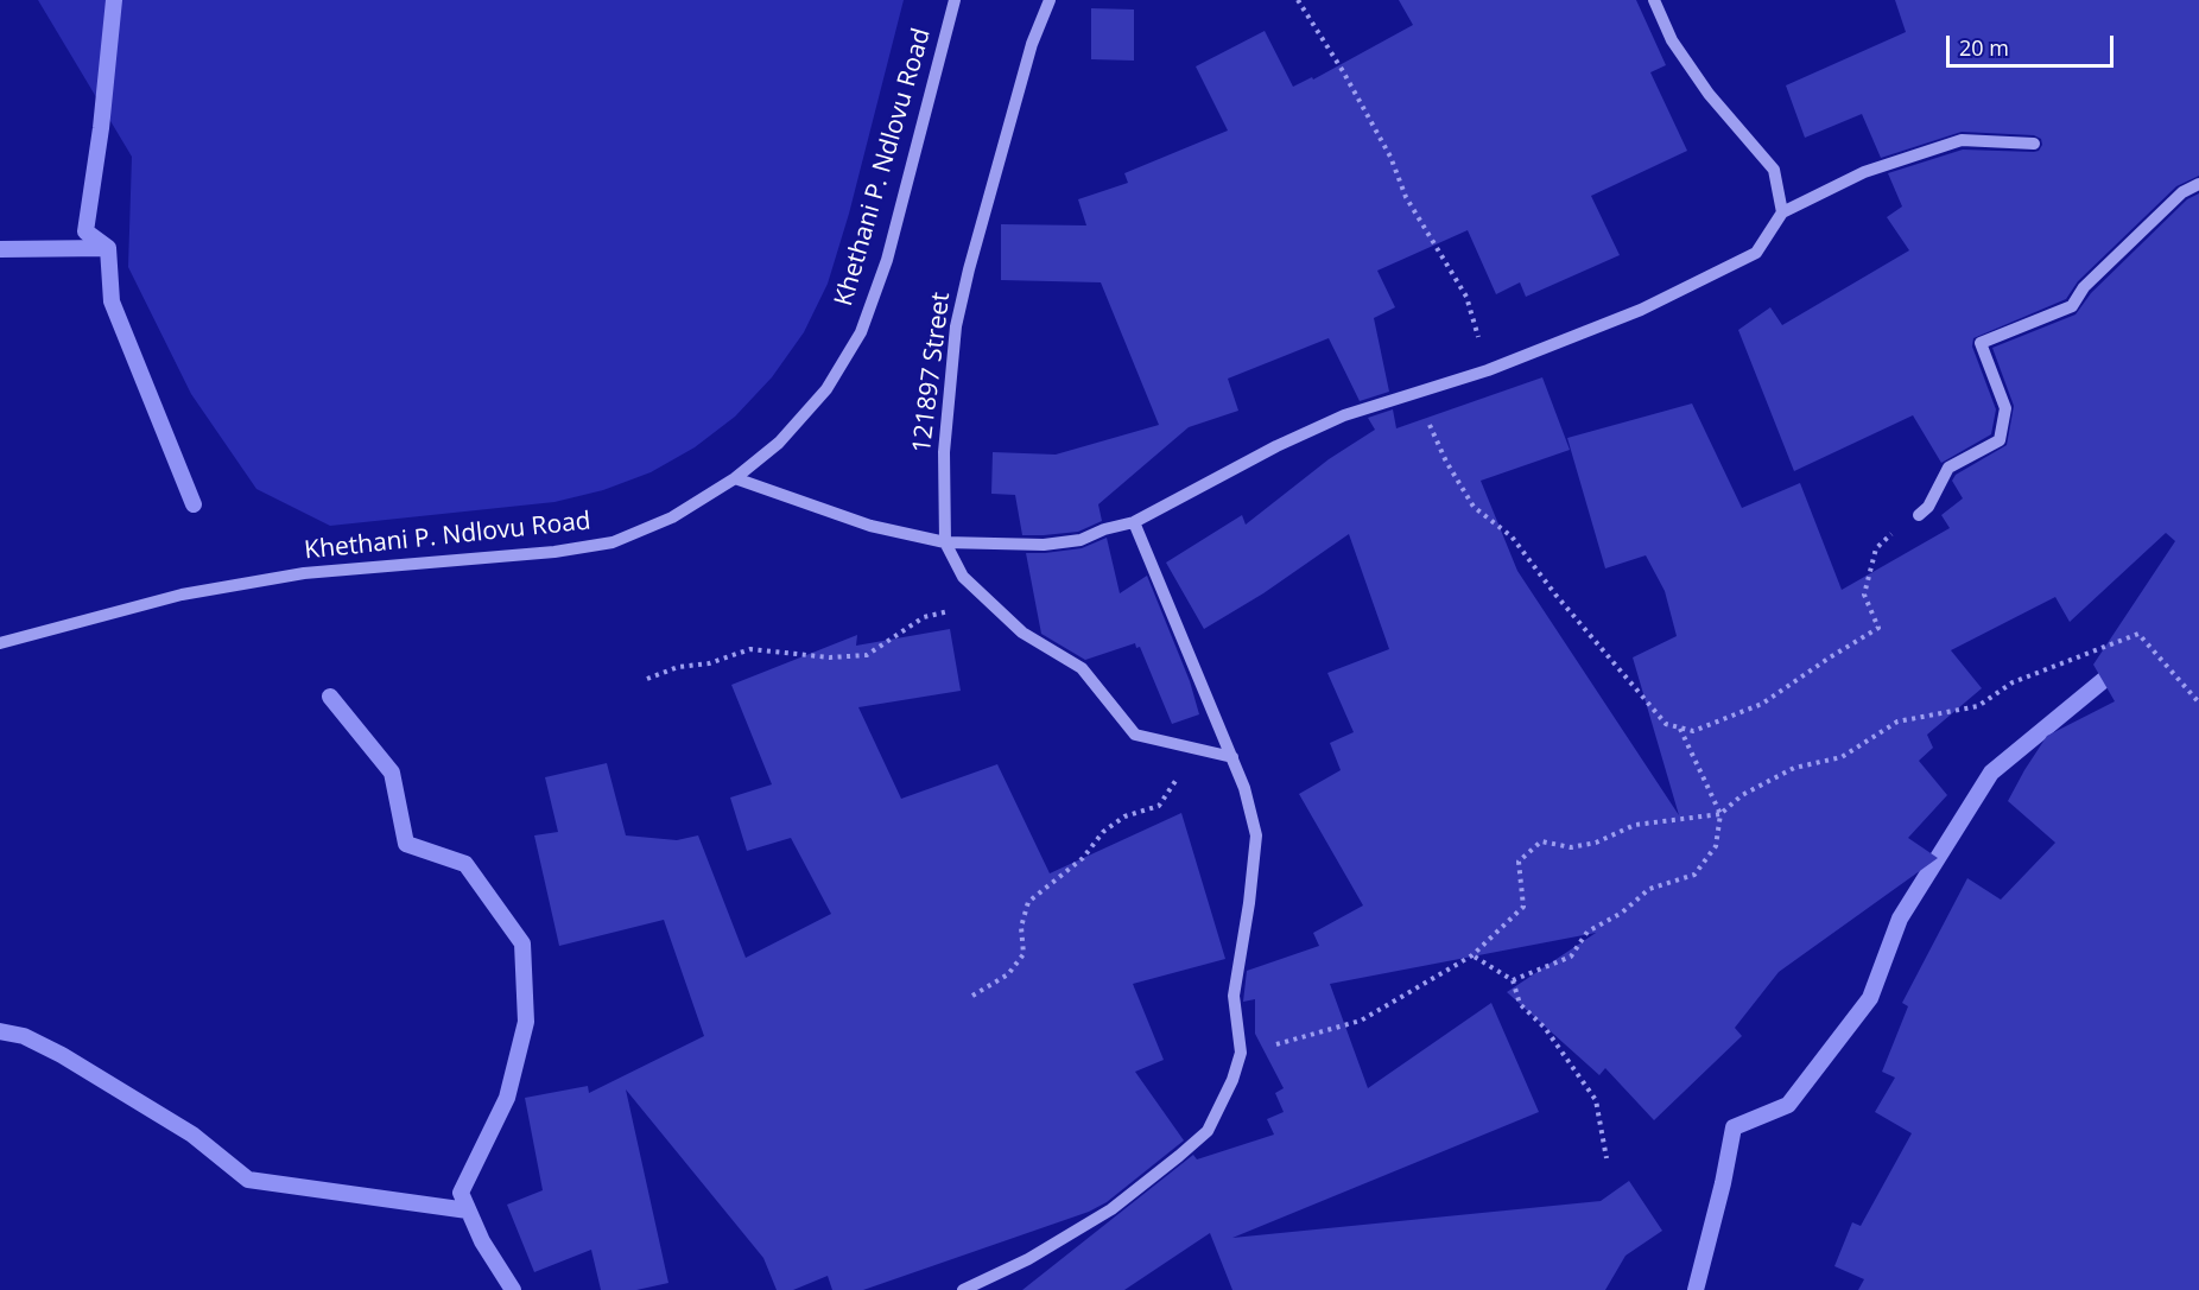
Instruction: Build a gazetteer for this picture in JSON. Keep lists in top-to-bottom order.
{
  "streets": {
    "street": ["Khethani P. Ndlovu Road", "121897 Street"]
  },
  "scale_bar": "20 m"
}
